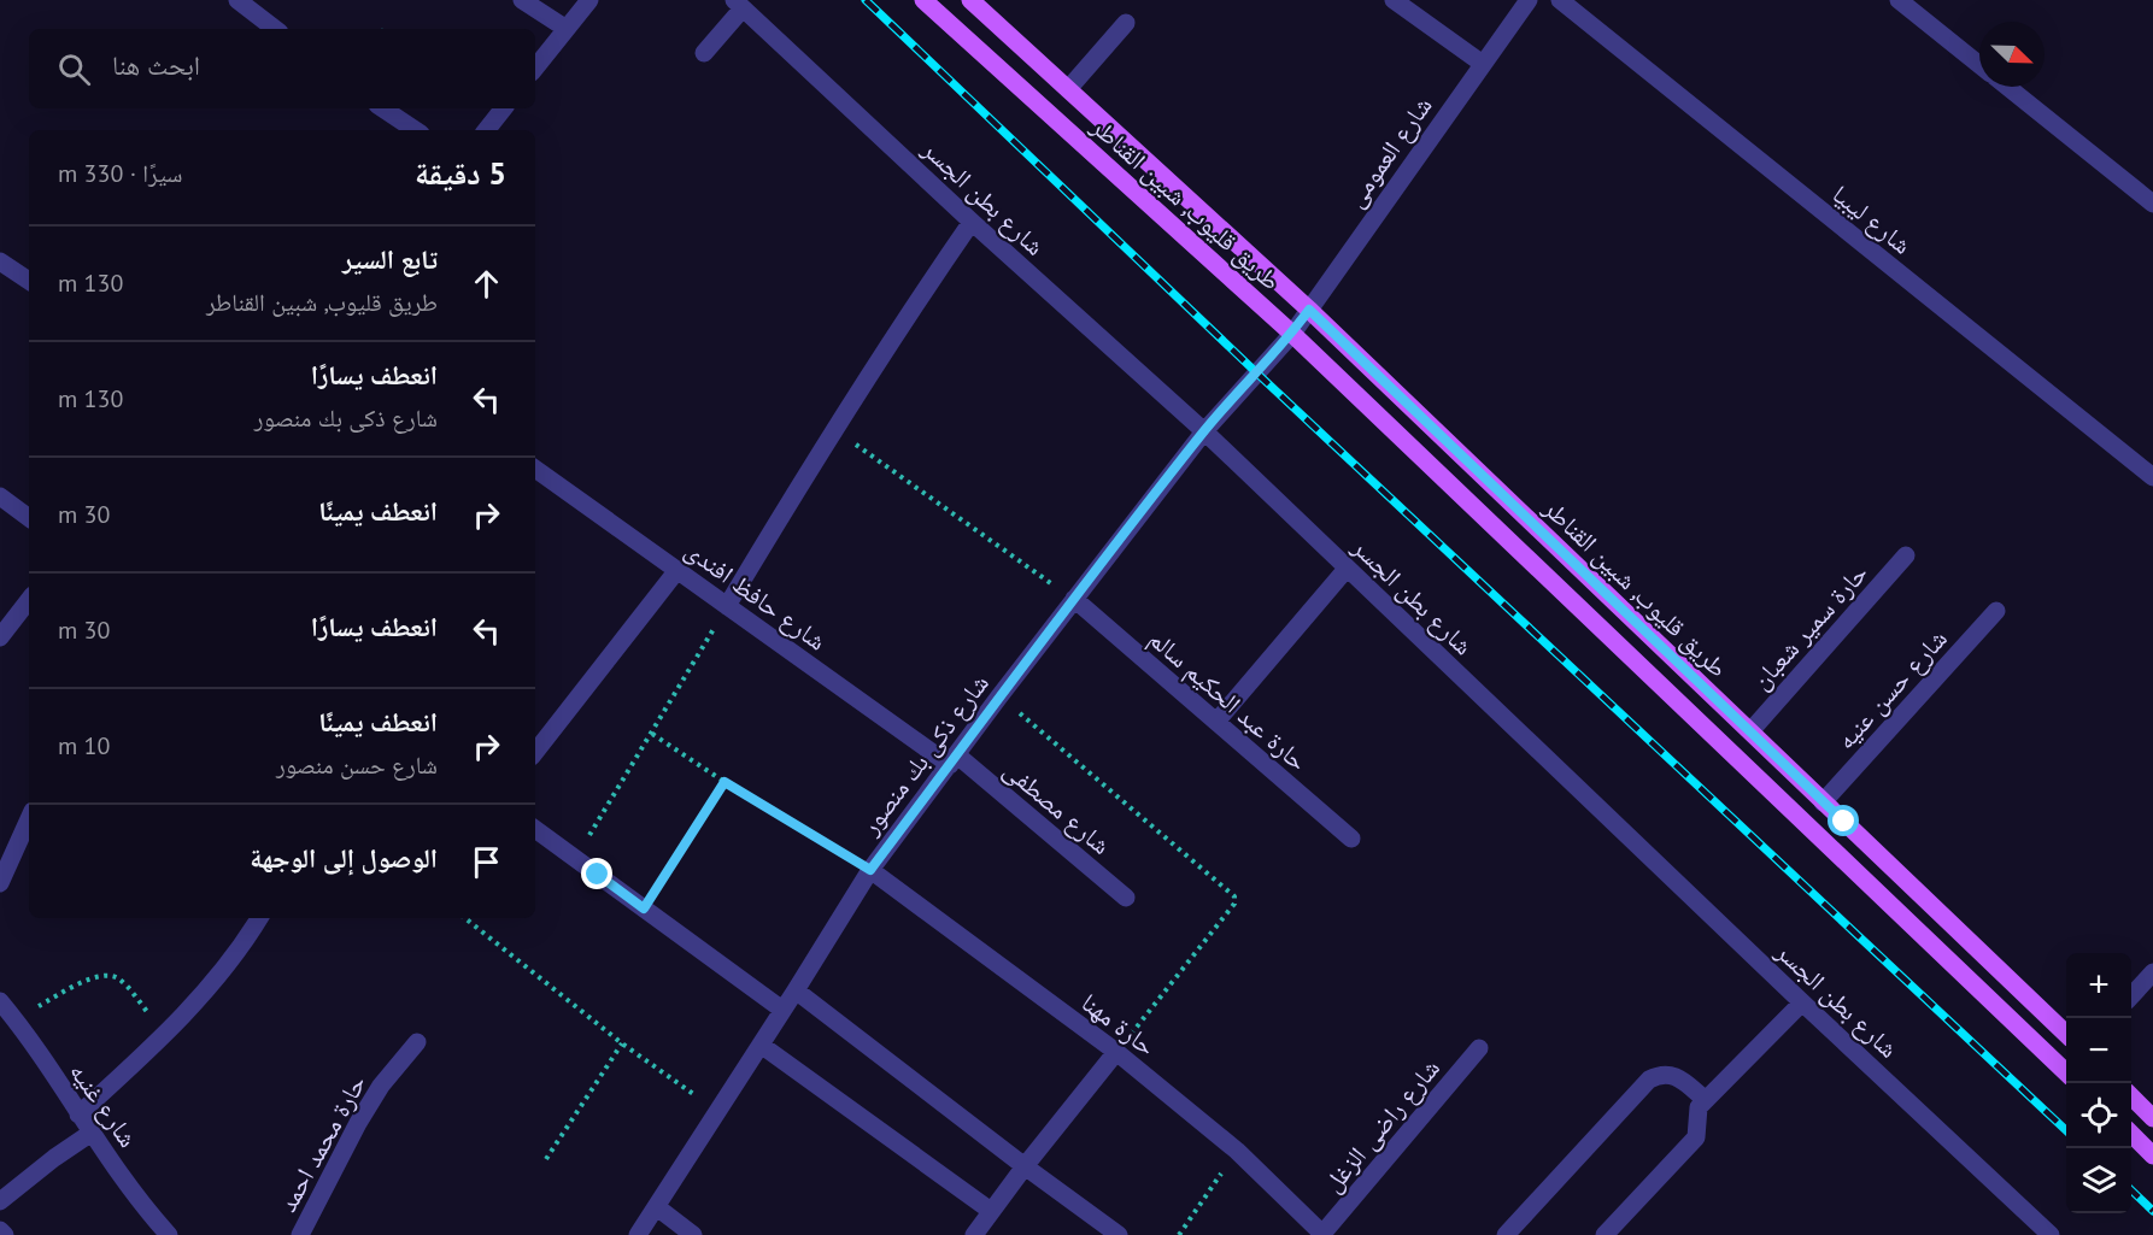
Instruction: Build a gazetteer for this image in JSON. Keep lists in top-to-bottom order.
{
  "streets": {
    "main road": ["طريق قليوب, شبين القناطر"],
    "street": [
      "شارع العمومى",
      "شارع بطن الجسر",
      "شارع ليبيا",
      "شارع حافظ افندى",
      "حارة سمير شعبان",
      "شارع حسن عنيه",
      "حارة عبد الحكيم سالم",
      "شارع ذكى بك منصور",
      "شارع مصطفى",
      "حارة مهنا",
      "شارع غنيه",
      "شارع راضى الزغل",
      "حارة محمد احمد"
    ]
  },
  "crossings": [
    ["شارع العمومى", "طريق قليوب, شبين القناطر"],
    ["شارع العمومى", "شارع ذكى بك منصور"],
    ["شارع بطن الجسر", "شارع ذكى بك منصور"],
    ["طريق قليوب, شبين القناطر", "حارة سمير شعبان"],
    ["طريق قليوب, شبين القناطر", "شارع حسن عنيه"],
    ["طريق قليوب, شبين القناطر", "شارع ذكى بك منصور"],
    ["شارع حافظ افندى", "شارع ذكى بك منصور"],
    ["شارع حافظ افندى", "شارع مصطفى"],
    ["حارة عبد الحكيم سالم", "شارع ذكى بك منصور"],
    ["شارع ذكى بك منصور", "شارع مصطفى"],
    ["شارع ذكى بك منصور", "حارة مهنا"],
    ["حارة مهنا", "شارع راضى الزغل"]
  ],
  "north": "bottom right",
  "page": {
    "search": "ابحث هنا",
    "heading": ["5 دقيقة", "سيرًا · 330 m"],
    "list": [
      ["تابع السير", "طريق قليوب, شبين القناطر", "130 m"],
      ["انعطف يسارًا", "شارع ذكى بك منصور", "130 m"],
      ["انعطف يمينًا", "30 m"],
      ["انعطف يسارًا", "30 m"],
      ["انعطف يمينًا", "شارع حسن منصور", "10 m"],
      "الوصول إلى الوجهة"
    ],
    "map_buttons": ["+", "−"]
  }
}
